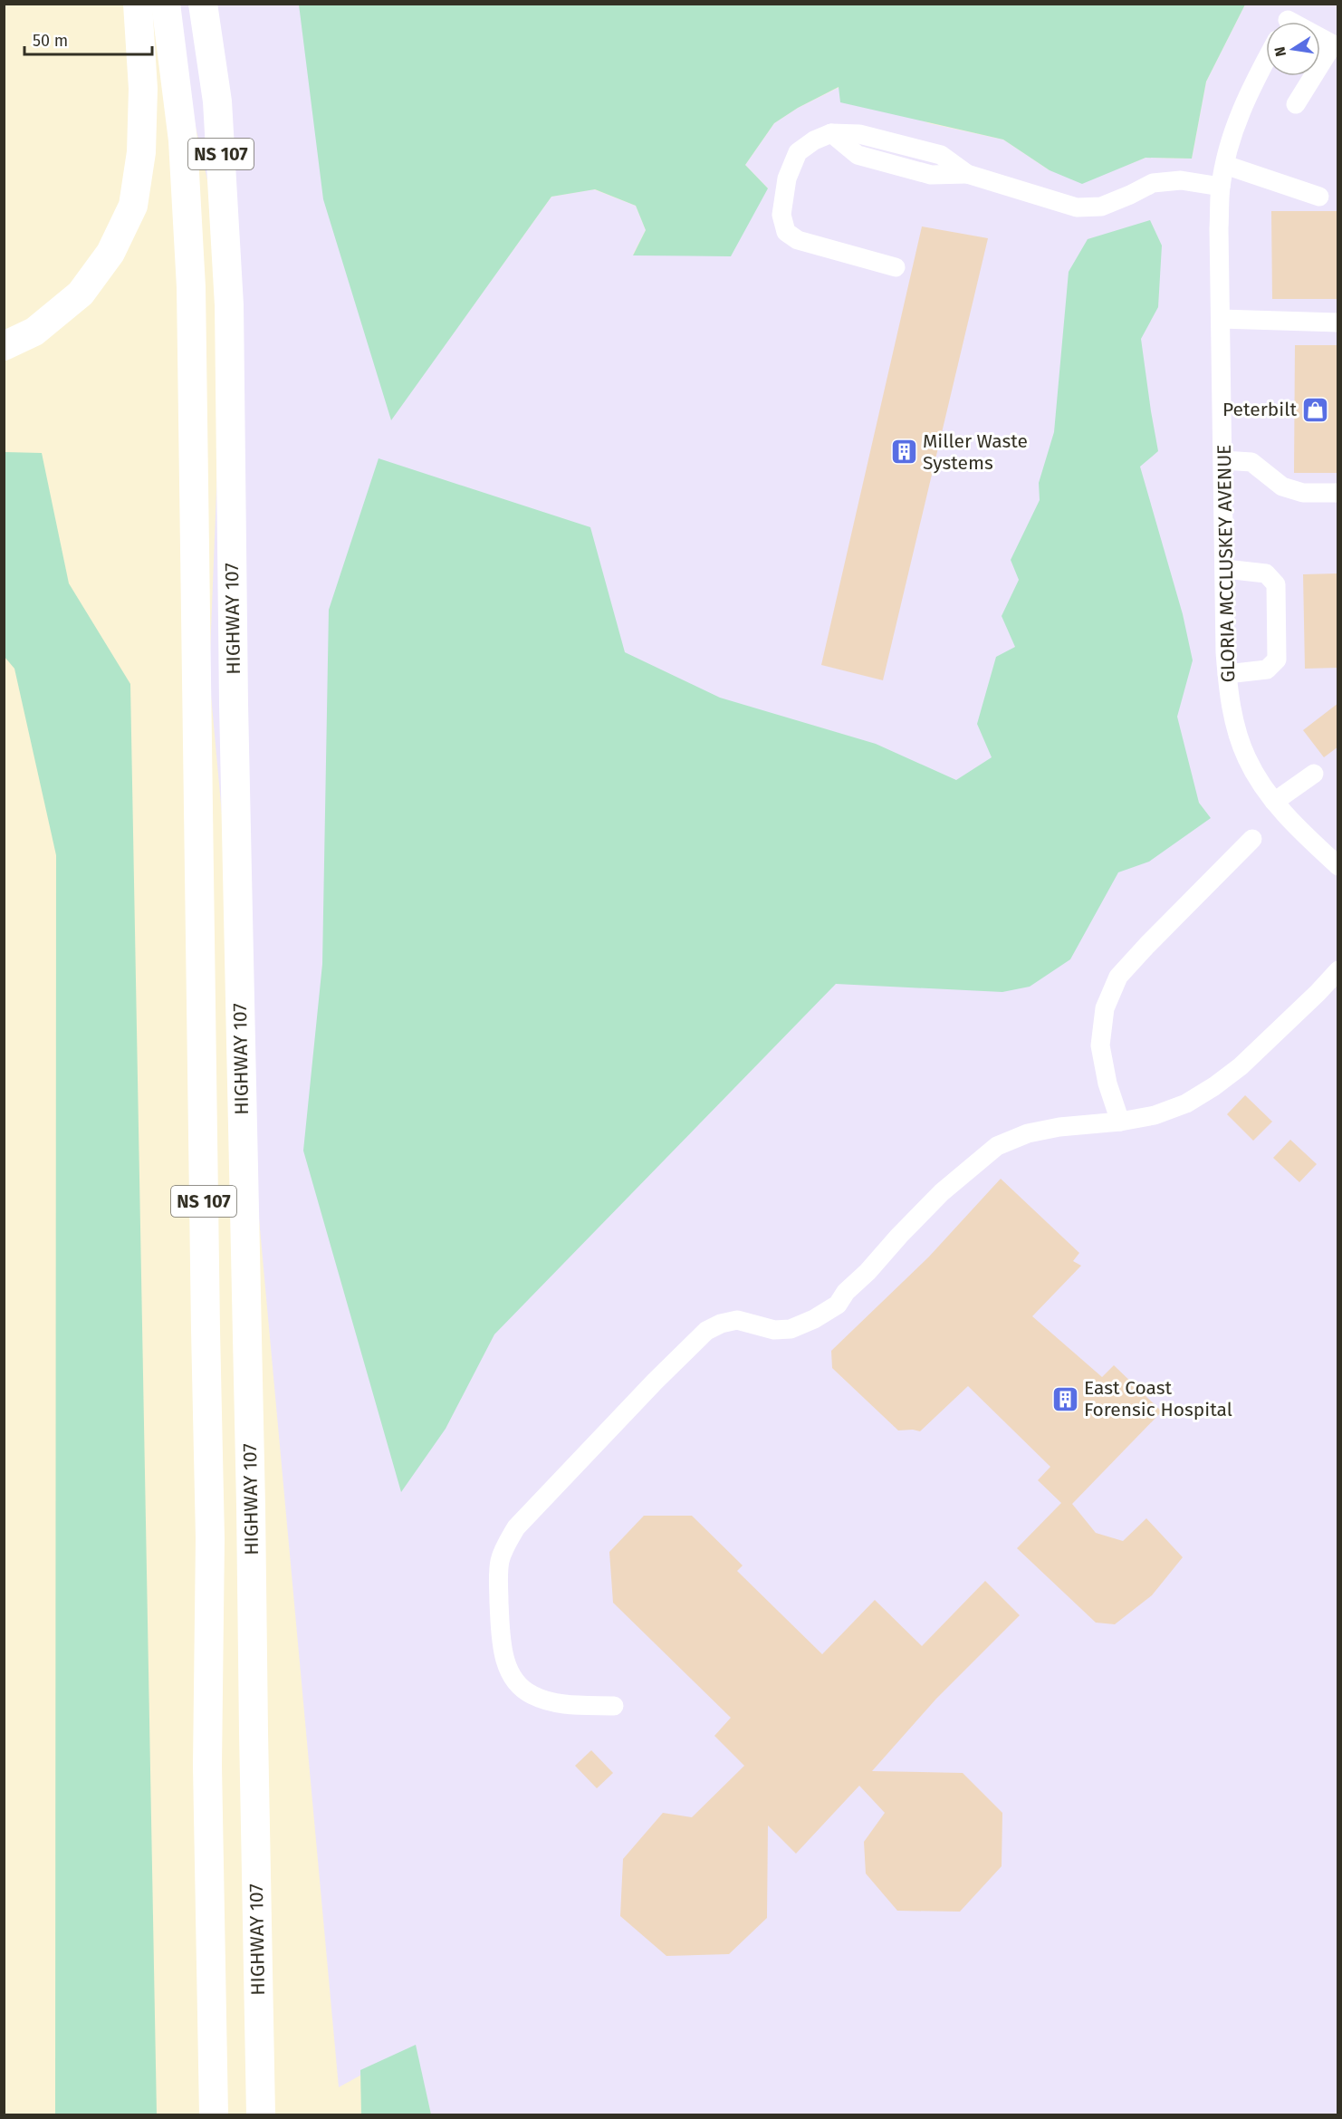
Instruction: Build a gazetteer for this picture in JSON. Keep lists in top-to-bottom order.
{
  "streets": {
    "highway": ["NS 107", "HIGHWAY 107"],
    "street": ["GLORIA MCCLUSKEY AVENUE"]
  },
  "places": {
    "shop": ["Peterbilt"],
    "building": ["Miller Waste Systems", "East Coast Forensic Hospital"]
  },
  "scale_bar": "50 m",
  "north": "left"
}
